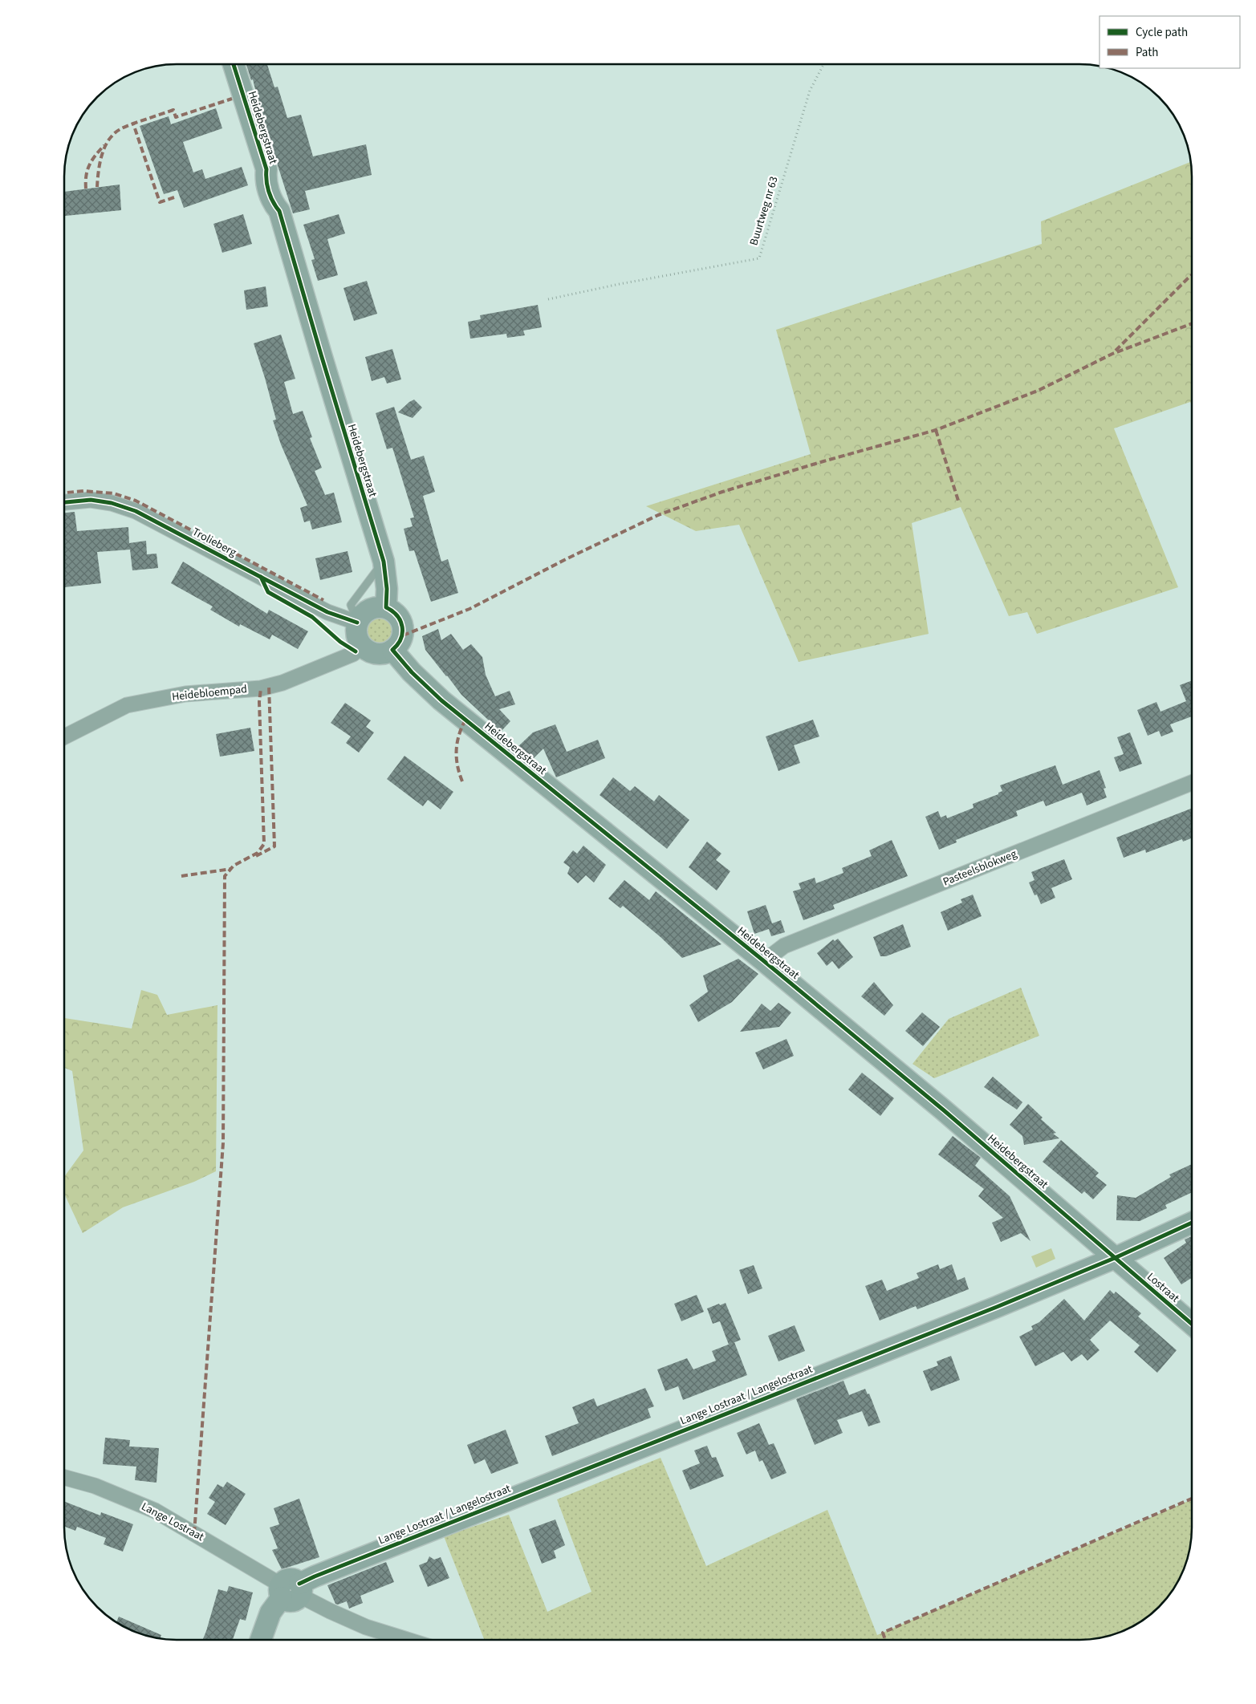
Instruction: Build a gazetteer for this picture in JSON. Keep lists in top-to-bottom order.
{
  "streets": {
    "street": [
      "Heidebergstraat",
      "Trolieberg",
      "Heidebloempad",
      "Pasteelsblokweg",
      "Lostraat",
      "Lange Lostraat / Langelostraat",
      "Lange Lostraat"
    ],
    "path": ["Buurtweg nr 63"]
  },
  "crossings": [
    ["Heidebergstraat", "Trolieberg"],
    ["Heidebergstraat", "Heidebloempad"],
    ["Heidebergstraat", "Pasteelsblokweg"],
    ["Heidebergstraat", "Lostraat"],
    ["Heidebergstraat", "Lange Lostraat / Langelostraat"],
    ["Trolieberg", "Heidebloempad"],
    ["Lostraat", "Lange Lostraat / Langelostraat"],
    ["Lange Lostraat / Langelostraat", "Lange Lostraat"]
  ],
  "legend": ["Cycle path", "Path"]
}
